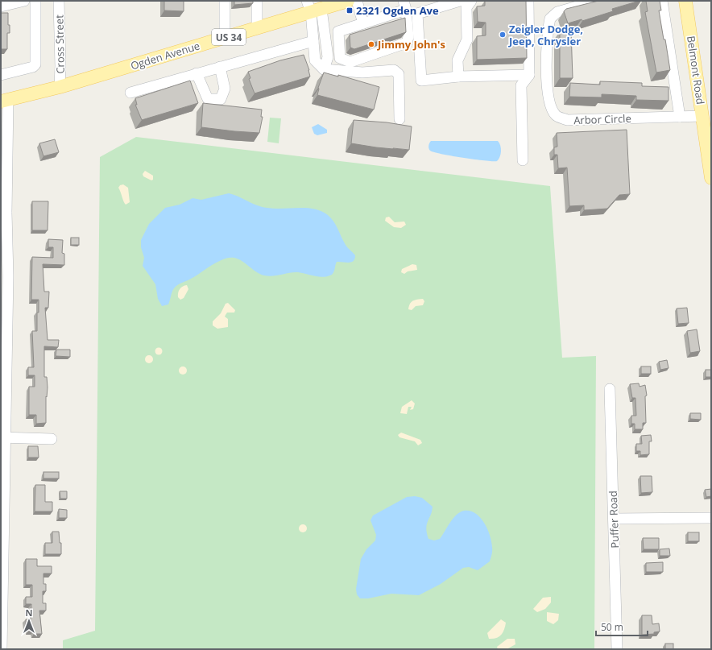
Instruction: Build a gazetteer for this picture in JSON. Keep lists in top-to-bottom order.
{
  "streets": {
    "main road": ["US 34", "Ogden Avenue", "Belmont Road"],
    "street": ["Cross Street", "Arbor Circle", "Puffer Road"]
  },
  "crossings": [
    ["Cross Street", "Ogden Avenue"],
    ["Belmont Road", "Arbor Circle"]
  ],
  "places": {
    "transit": ["2321 Ogden Ave"],
    "other": ["Zeigler Dodge, Jeep, Chrysler", "Jimmy John's"]
  },
  "scale_bar": "50 m",
  "north": "top"
}
